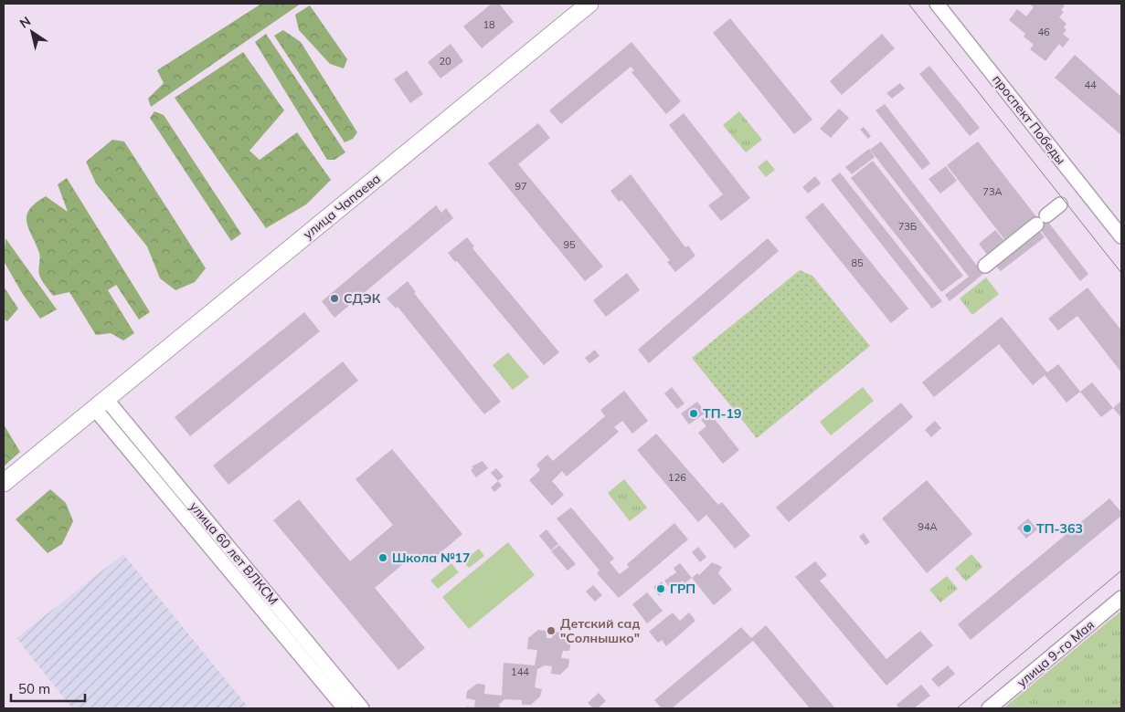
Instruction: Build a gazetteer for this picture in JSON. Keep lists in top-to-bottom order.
{
  "streets": {
    "main road": ["улица Чапаева"],
    "street": ["проспект Победы", "улица 60 лет ВЛКСМ", "улица 9-го Мая"]
  },
  "crossings": [
    ["улица Чапаева", "улица 60 лет ВЛКСМ"]
  ],
  "places": [
    "СДЭК",
    "ТП-19",
    "ТП-363",
    "Школа №17",
    "ГРП",
    "Детский сад \"Солнышко\""
  ],
  "house_numbers": [
    "18",
    "46",
    "20",
    "44",
    "97",
    "73А",
    "73Б",
    "95",
    "85",
    "126",
    "94А",
    "144"
  ],
  "scale_bar": "50 m",
  "north": "top left"
}
